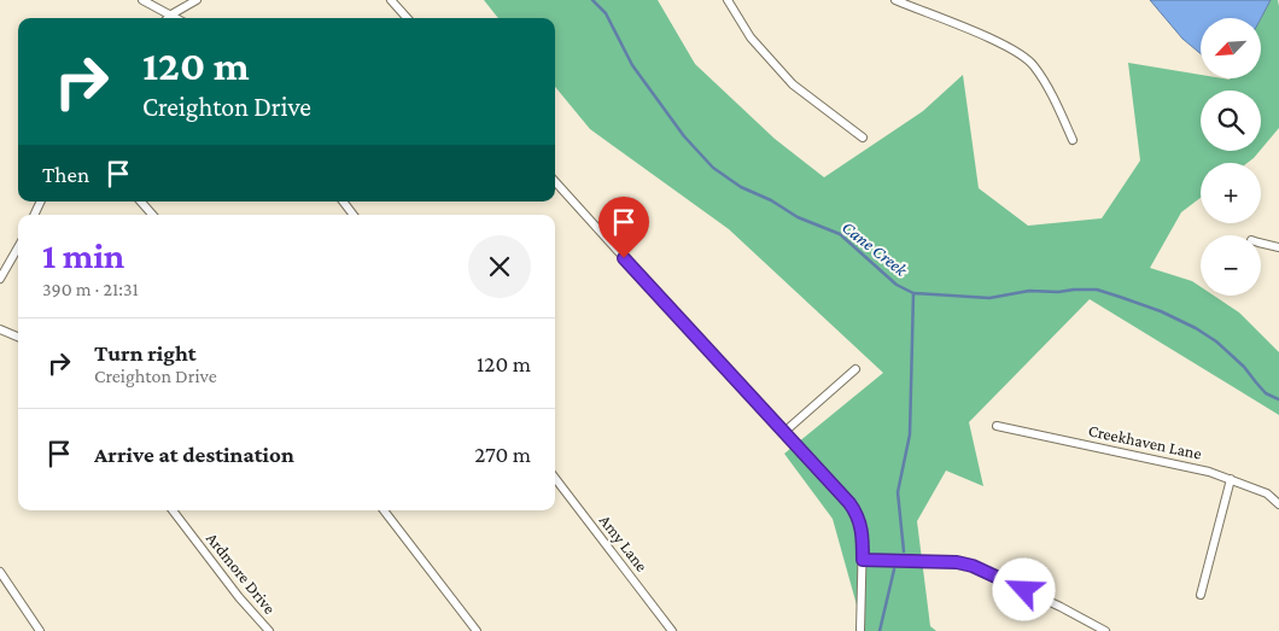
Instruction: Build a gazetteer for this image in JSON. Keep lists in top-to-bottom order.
{
  "streets": {
    "street": ["Creekhaven Lane", "Amy Lane", "Ardmore Drive"]
  },
  "water": ["Cane Creek"],
  "north": "bottom left",
  "page": {
    "map_buttons": ["+", "−"],
    "turn": ["120 m", "Creighton Drive"],
    "then": "Then",
    "heading": ["1 min", "390 m · 21:31"],
    "list": [
      {
        "name": "Turn right",
        "note": "Creighton Drive",
        "value": "120 m"
      },
      {
        "name": "Arrive at destination",
        "value": "270 m"
      }
    ]
  }
}
